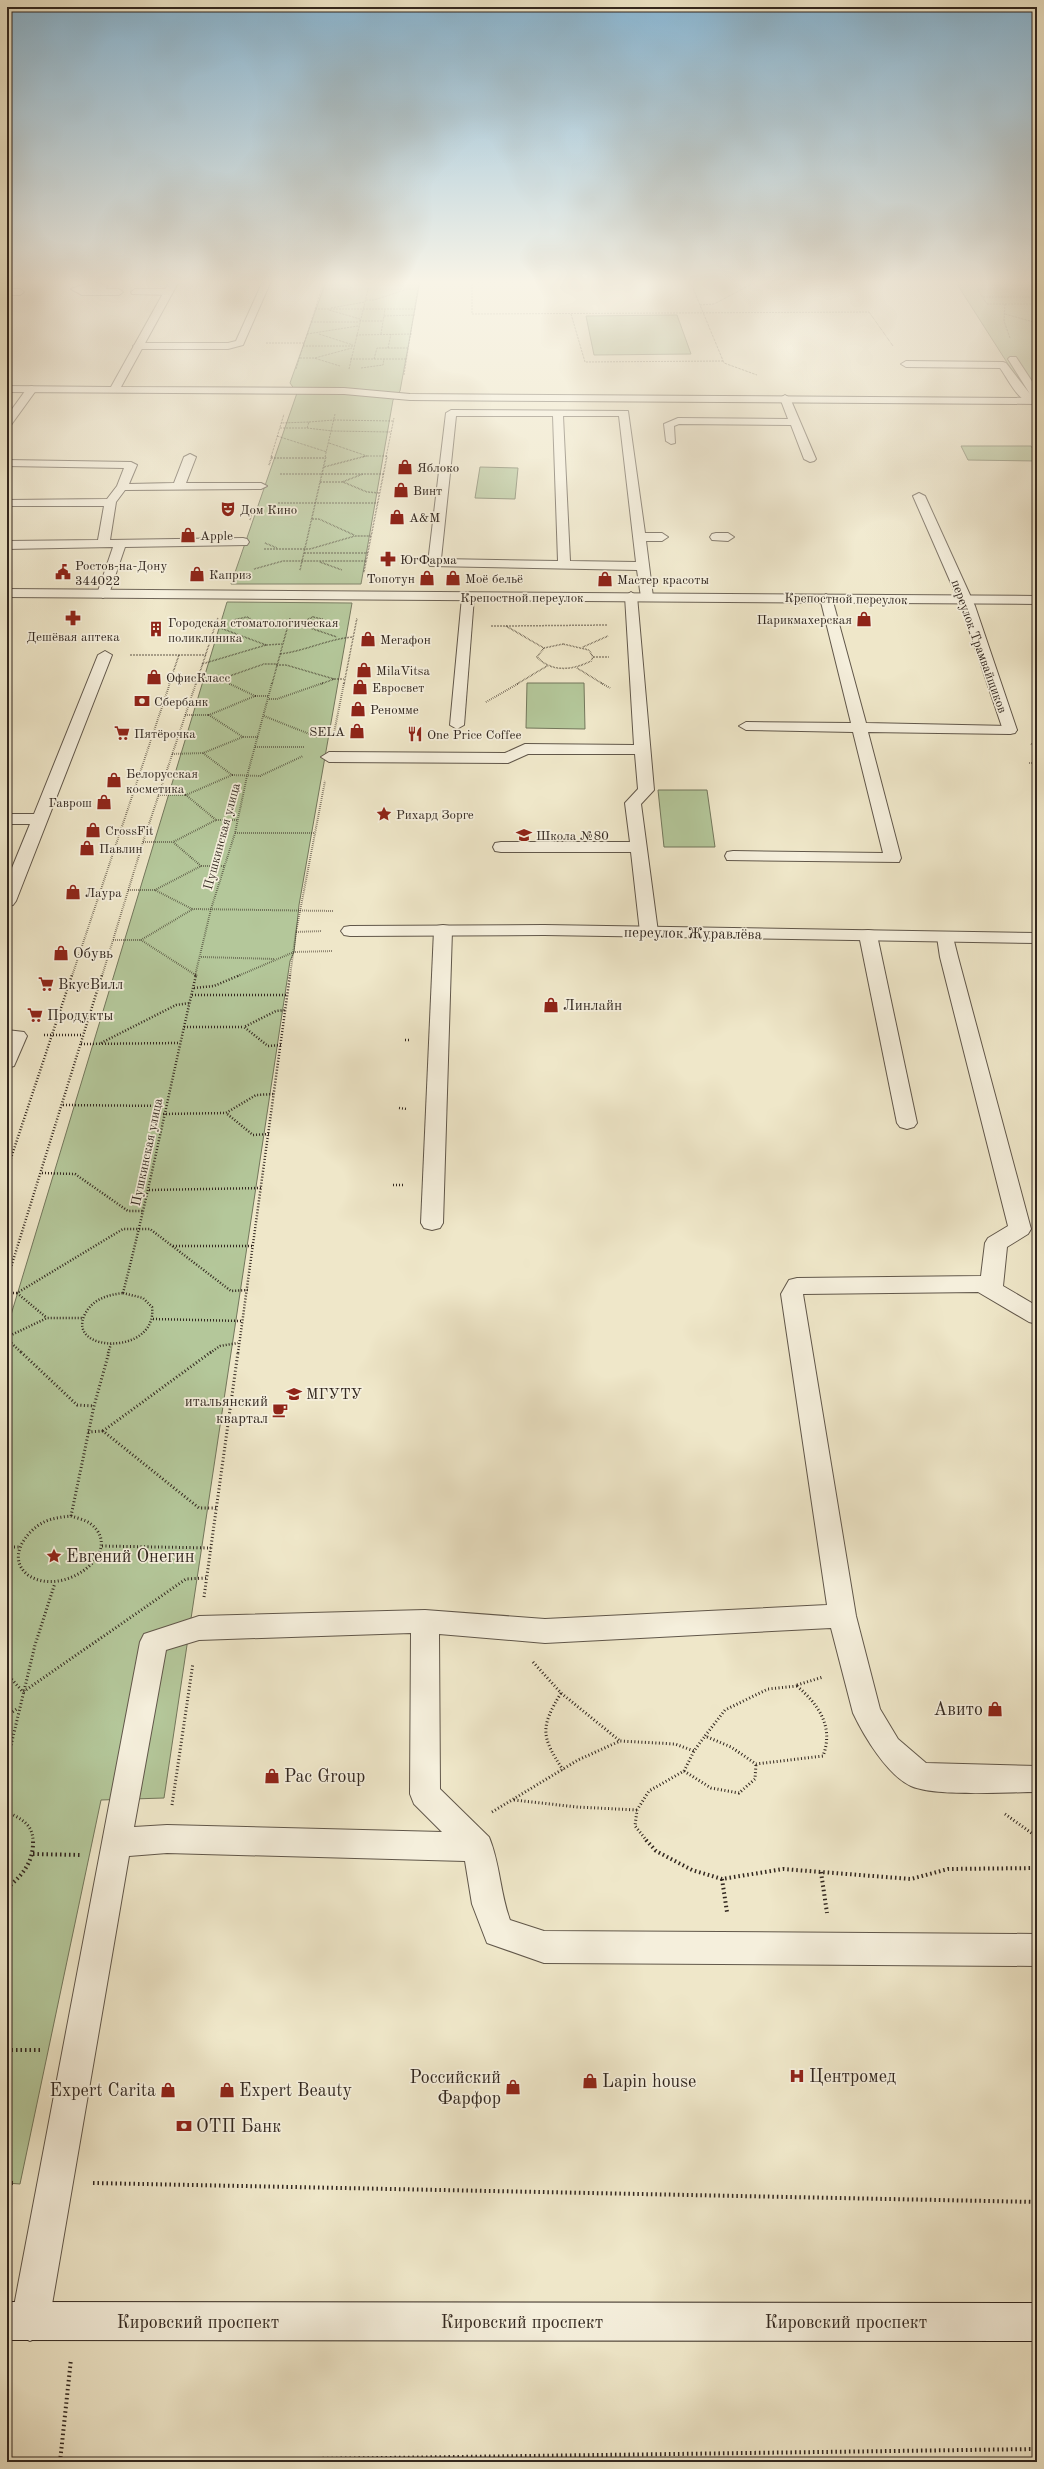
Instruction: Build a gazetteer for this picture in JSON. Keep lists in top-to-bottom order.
{
  "streets": {
    "street": [
      "Крепостной переулок",
      "переулок Трамвайщиков",
      "переулок Журавлёва",
      "Кировский проспект"
    ],
    "path": ["Пушкинская улица"]
  },
  "crossings": [
    ["Крепостной переулок", "переулок Трамвайщиков"],
    ["Крепостной переулок", "Пушкинская улица"]
  ],
  "places": {
    "shop": [
      "Яблоко",
      "Винт",
      "A&M",
      "Apple",
      "Каприз",
      "Топотун",
      "Моё бельё",
      "Мастер красоты",
      "Парикмахерская",
      "Мегафон",
      "MilaVitsa",
      "ОфисКласс",
      "Евросвет",
      "Реномме",
      "SELA",
      "Белорусская косметика",
      "Гаврош",
      "CrossFit",
      "Павлин",
      "Лаура",
      "Обувь",
      "Линлайн",
      "Авито",
      "Pac Group",
      "Lapin house",
      "Российский Фарфор",
      "Expert Carita",
      "Expert Beauty"
    ],
    "theatre": ["Дом Кино"],
    "pharmacy": ["ЮгФарма", "Дешёвая аптека"],
    "public building": ["Ростов-на-Дону 344022"],
    "building": ["Городская стоматологическая поликлиника"],
    "bank": ["Сбербанк", "ОТП Банк"],
    "supermarket": ["Пятёрочка", "ВкусВилл", "Продукты"],
    "restaurant": ["One Price Coffee"],
    "place": ["Рихард Зорге", "Евгений Онегин"],
    "school or university": ["Школа №80", "МГУТУ"],
    "cafe": ["итальянский квартал"],
    "hospital": ["Центромед"]
  }
}
